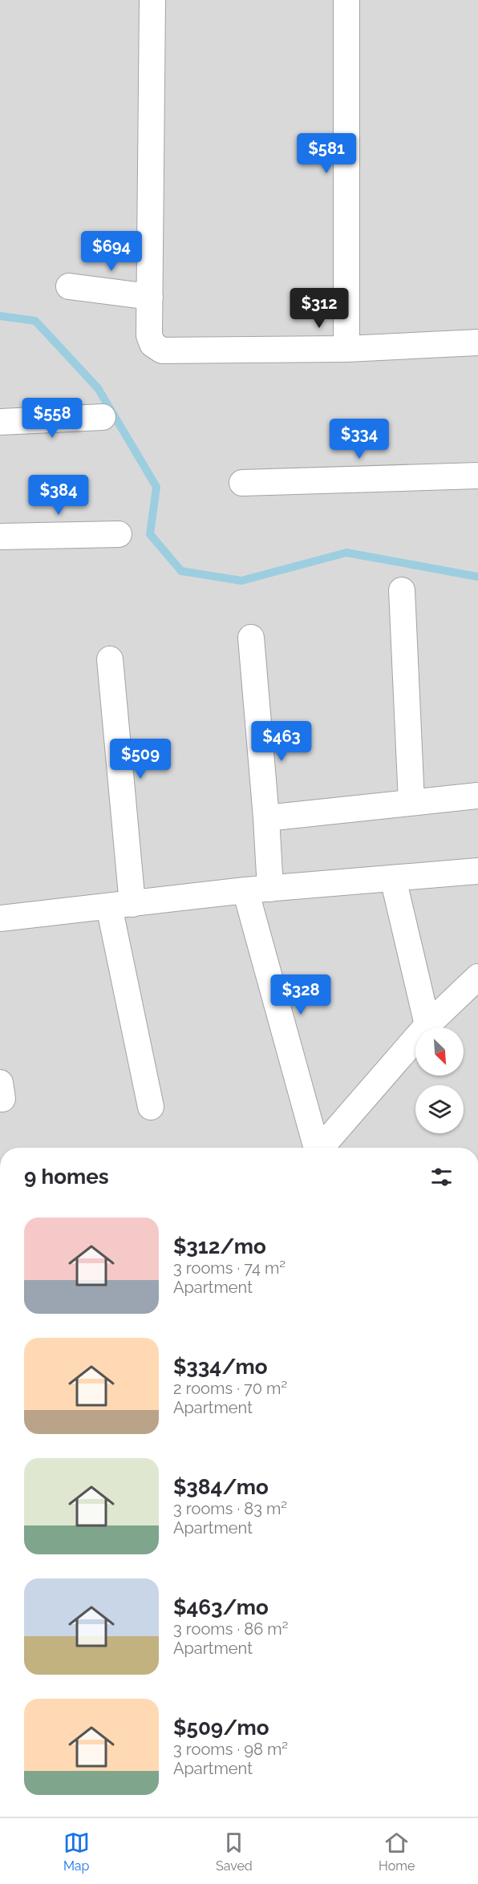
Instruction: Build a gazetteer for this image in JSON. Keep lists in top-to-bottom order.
{
  "north": "bottom right",
  "page": {
    "price": [
      "$581",
      "$694",
      "$312",
      "$558",
      "$334",
      "$384",
      "$463",
      "$509",
      "$328"
    ],
    "heading": "9 homes",
    "list": [
      {
        "name": "$312/mo",
        "note": "3 rooms · 74 m² · Apartment"
      },
      {
        "name": "$334/mo",
        "note": "2 rooms · 70 m² · Apartment"
      },
      {
        "name": "$384/mo",
        "note": "3 rooms · 83 m² · Apartment"
      },
      {
        "name": "$463/mo",
        "note": "3 rooms · 86 m² · Apartment"
      },
      {
        "name": "$509/mo",
        "note": "3 rooms · 98 m² · Apartment"
      }
    ],
    "tabs": ["Map", "Saved", "Home"]
  }
}
